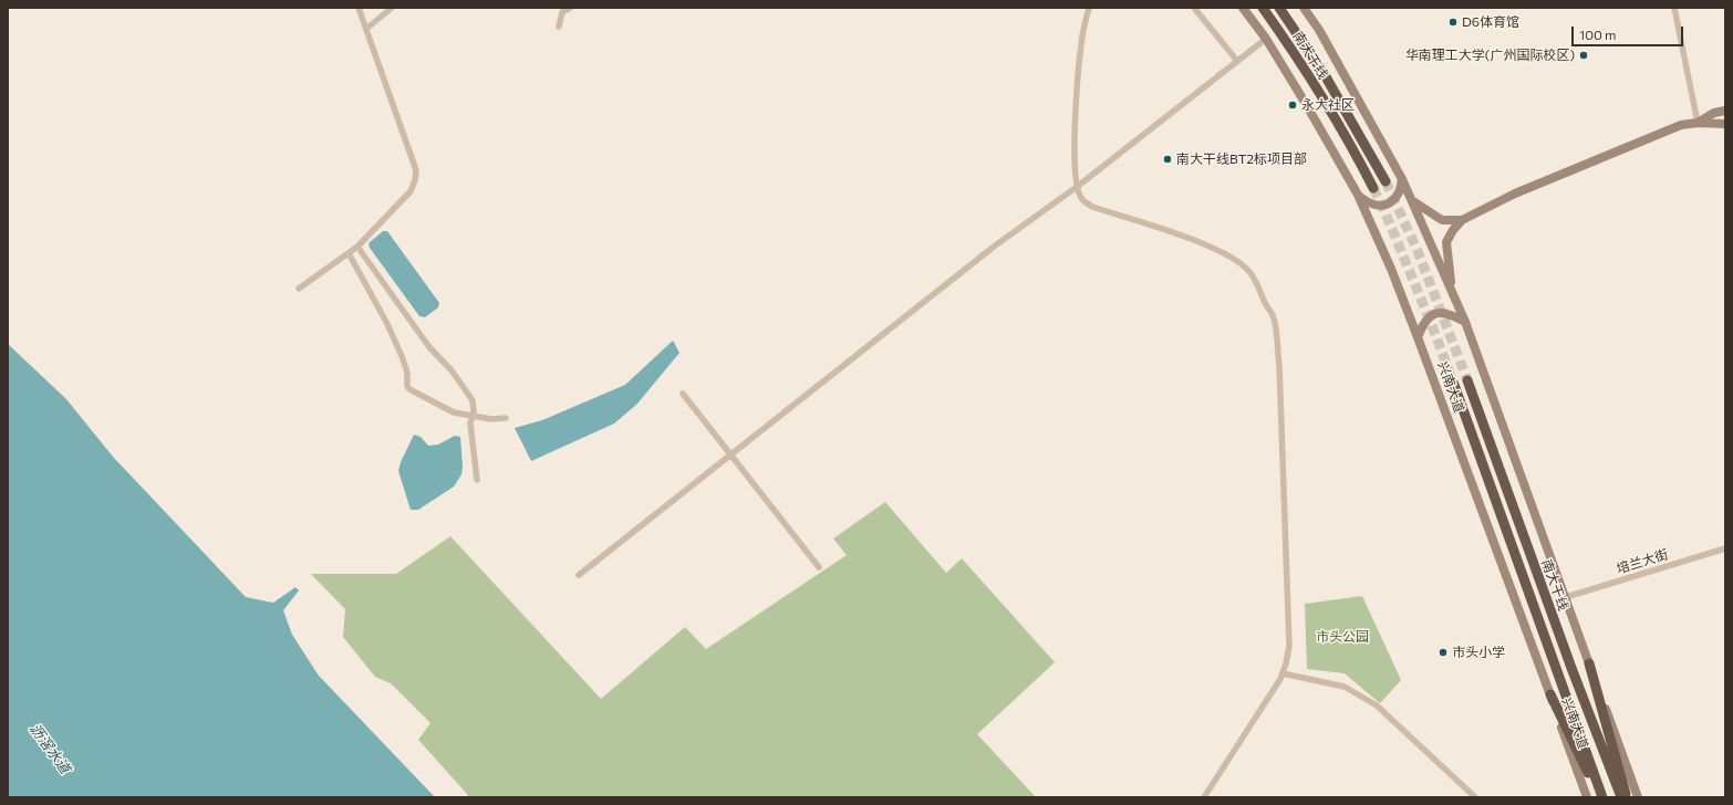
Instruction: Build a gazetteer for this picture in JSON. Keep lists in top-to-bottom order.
{
  "streets": {
    "highway": ["南大干线"],
    "main road": ["兴南大道"],
    "street": ["培兰大街"]
  },
  "water": ["沥滘水道"],
  "parks": ["市头公园"],
  "places": [
    "D6体育馆",
    "华南理工大学(广州国际校区)",
    "永大社区",
    "南大干线BT2标项目部",
    "市头小学"
  ],
  "scale_bar": "100 m"
}
